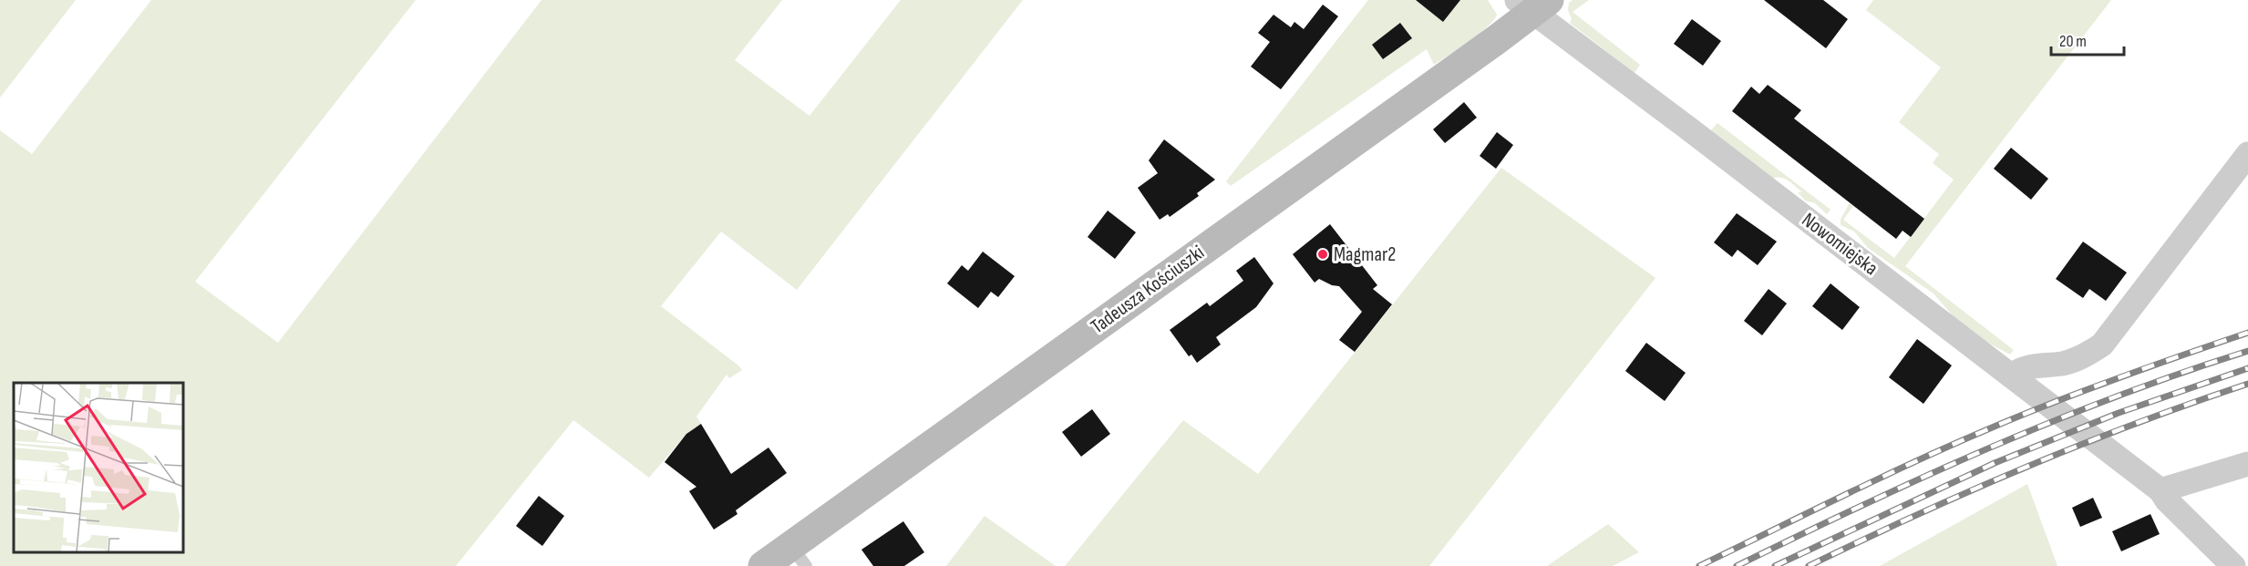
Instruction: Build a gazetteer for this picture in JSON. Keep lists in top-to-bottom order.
{
  "streets": {
    "street": ["Nowomiejska", "Tadeusza Kościuszki"]
  },
  "crossings": [
    ["Nowomiejska", "Tadeusza Kościuszki"]
  ],
  "places": ["Magmar2"],
  "scale_bar": "20 m"
}
